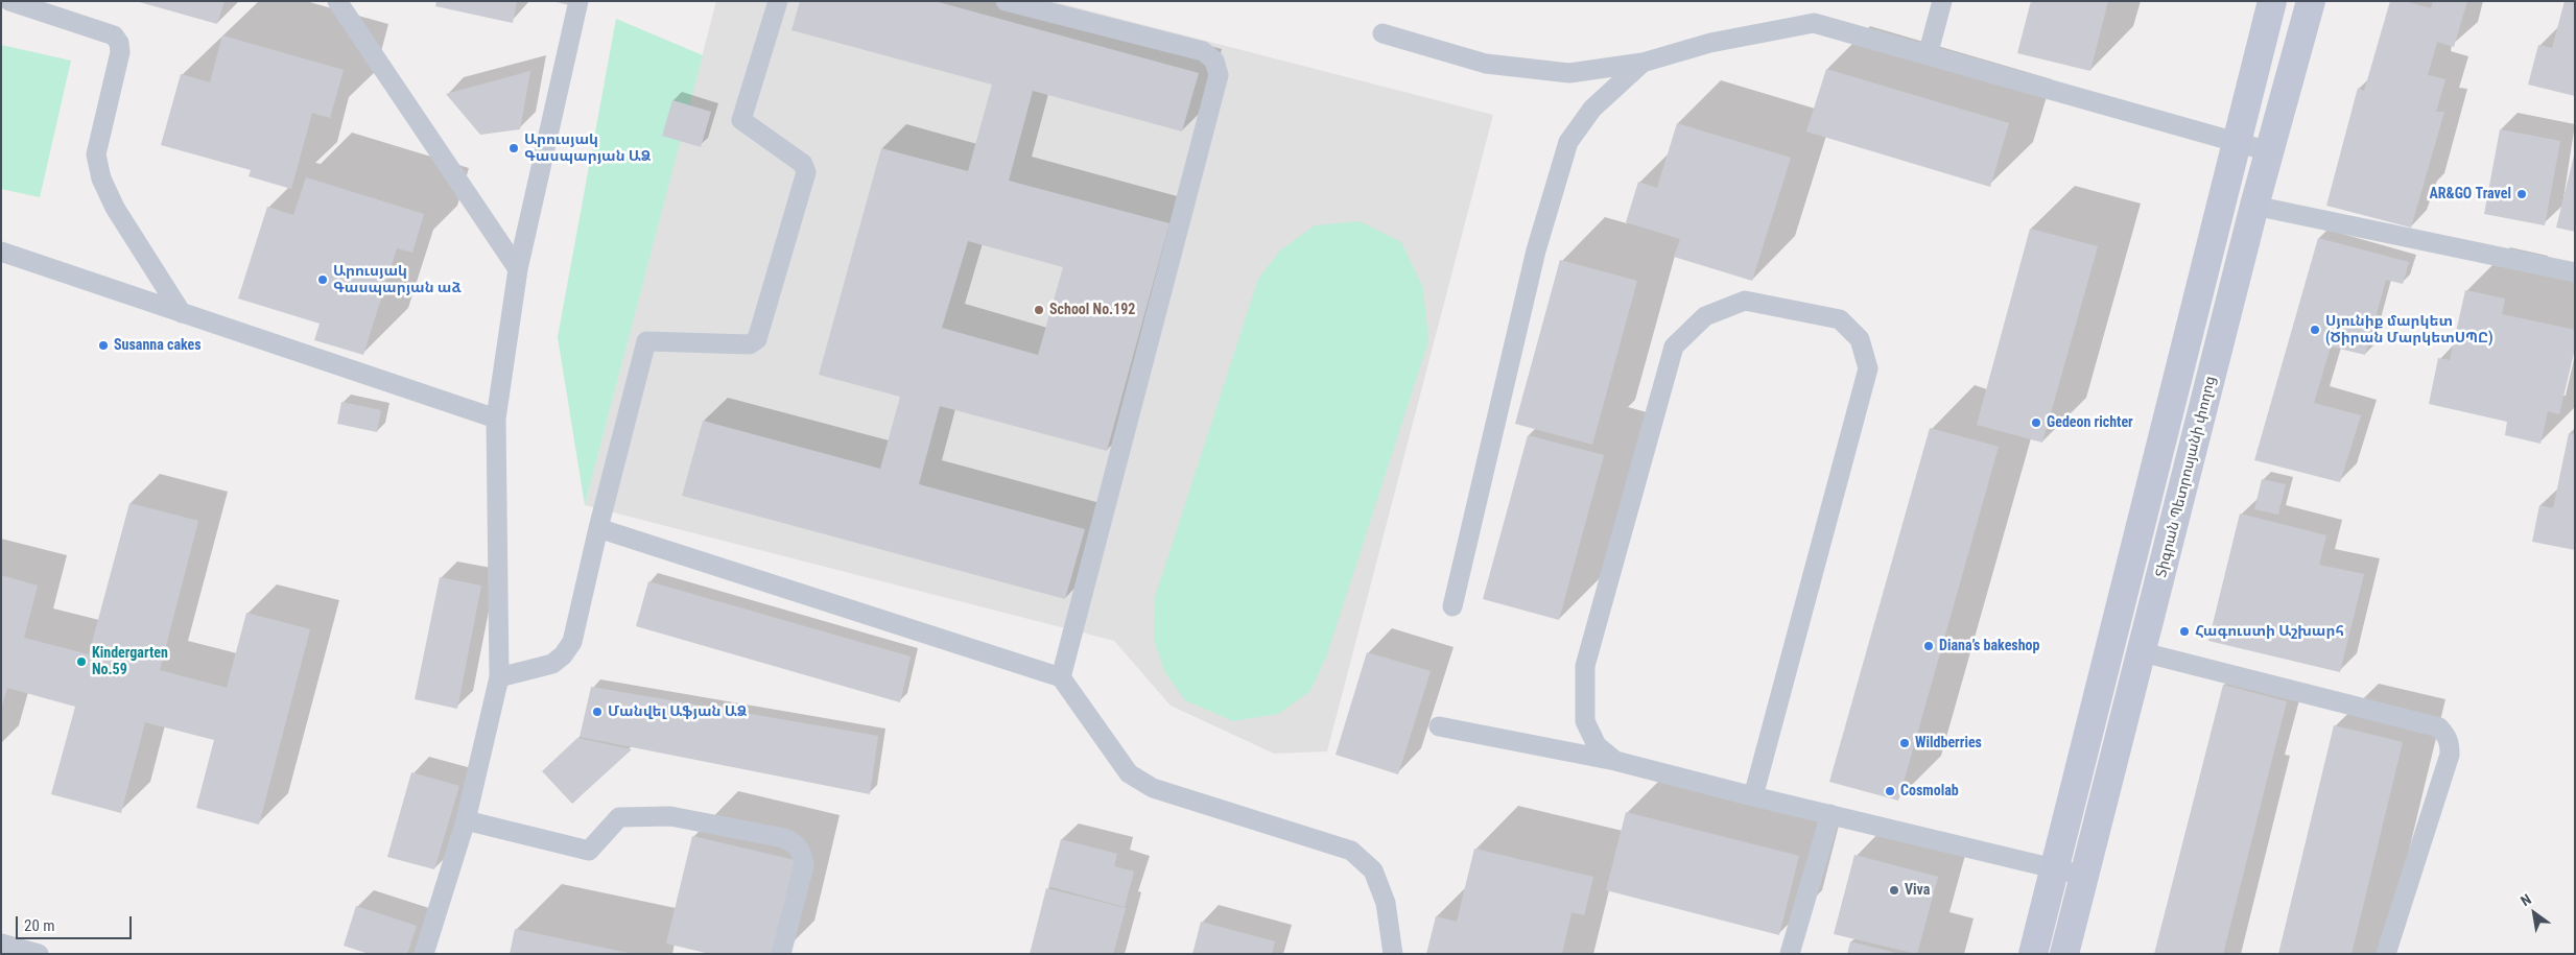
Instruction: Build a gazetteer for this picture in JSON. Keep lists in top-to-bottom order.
{
  "streets": {
    "main road": ["Տիգրան Պետրոսյանի փողոց"]
  },
  "places": [
    "Արուսյակ Գասպարյան ԱՁ",
    "AR&GO Travel",
    "Արուսյակ Գասպարյան աձ",
    "School No.192",
    "Սյունիք մարկետ (Ծիրան ՄարկետՍՊԸ)",
    "Susanna cakes",
    "Gedeon richter",
    "Հագուստի Աշխարհ",
    "Diana’s bakeshop",
    "Kindergarten No.59",
    "Մանվել Աֆյան ԱՁ",
    "Wildberries",
    "Cosmolab",
    "Viva"
  ],
  "scale_bar": "20 m",
  "north": "top left"
}
